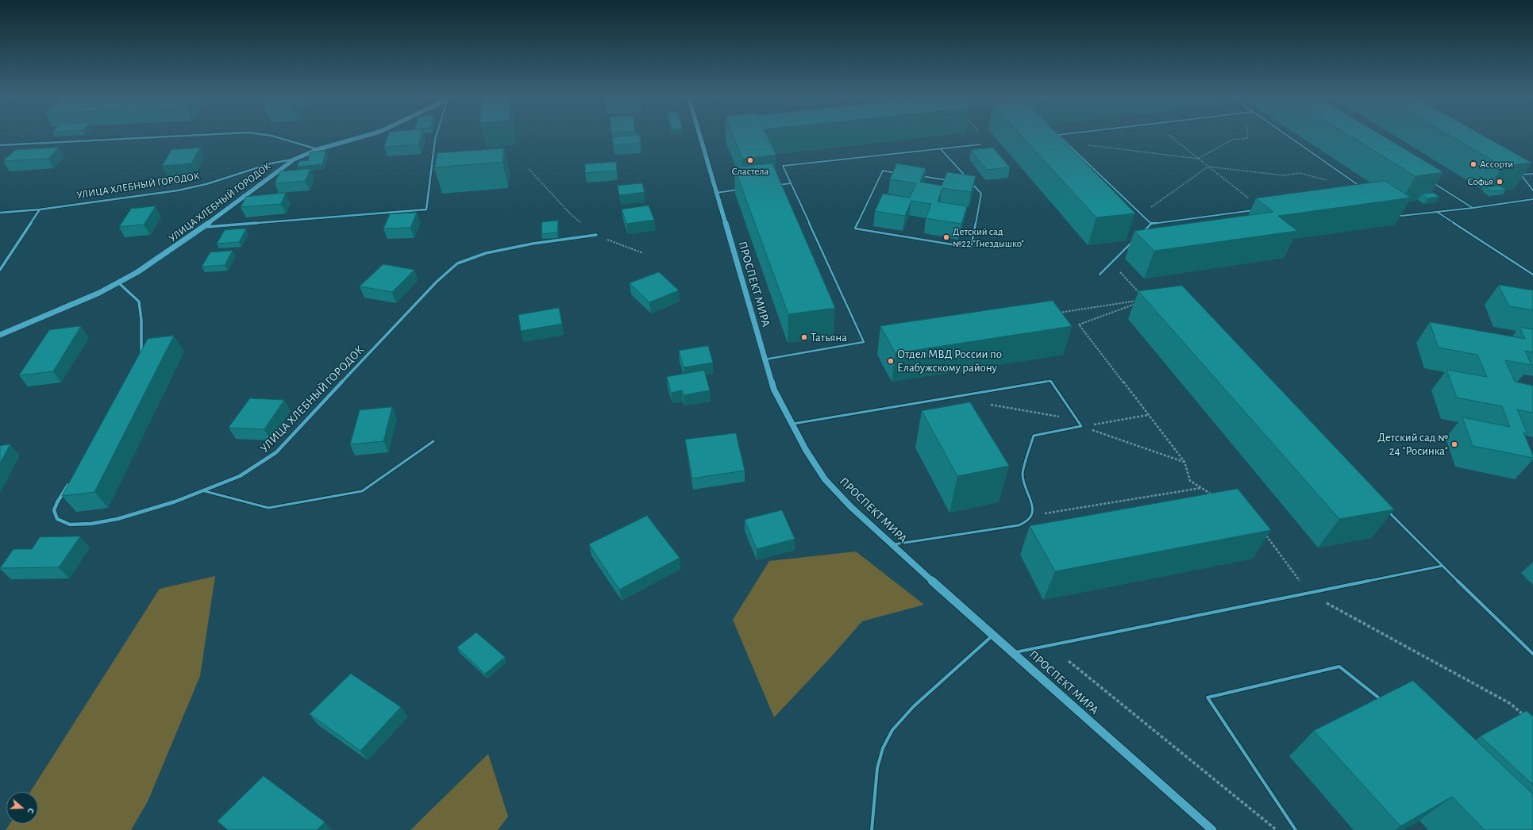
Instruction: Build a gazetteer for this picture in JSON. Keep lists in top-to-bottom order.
{
  "streets": {
    "street": ["УЛИЦА ХЛЕБНЫЙ ГОРОДОК", "ПРОСПЕКТ МИРА"]
  },
  "places": [
    "Сластела",
    "Ассорти",
    "Софья",
    "Детский сад №22 \"Гнездышко\"",
    "Татьяна",
    "Отдел МВД России по Елабужскому району",
    "Детский сад № 24 \"Росинка\""
  ],
  "north": "right"
}
